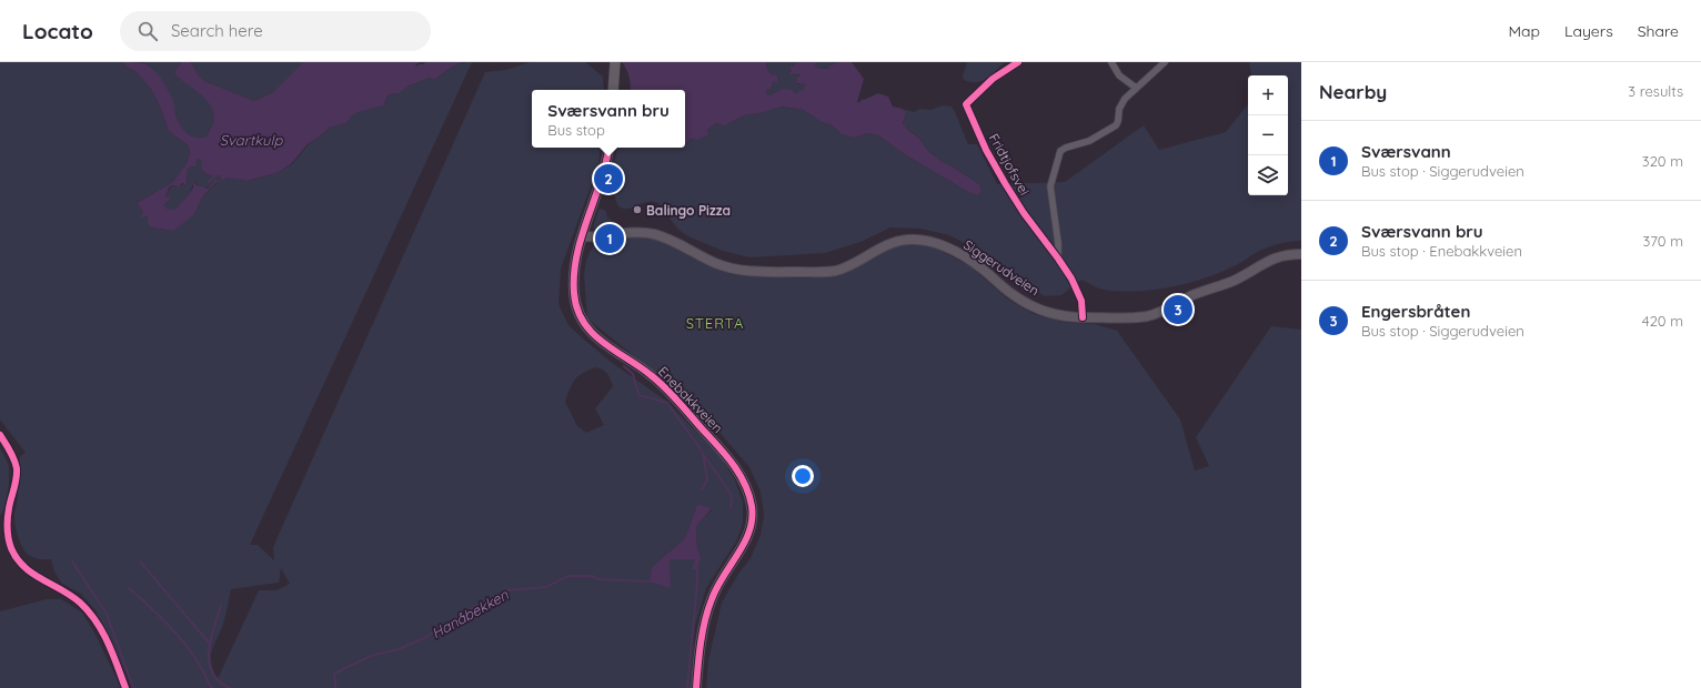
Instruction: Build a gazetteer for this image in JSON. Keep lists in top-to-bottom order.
{
  "streets": {
    "main road": ["Siggerudveien", "Enebakkveien"],
    "street": ["Fridtjofsvei"]
  },
  "crossings": [
    ["Fridtjofsvei", "Siggerudveien"],
    ["Siggerudveien", "Enebakkveien"]
  ],
  "districts": ["STERTA"],
  "water": ["Svartkulp", "Hanåbekken"],
  "places": ["Balingo Pizza"],
  "page": {
    "header": "Locato",
    "search": "Search here",
    "nav": ["Map", "Layers", "Share"],
    "heading": ["Nearby", "3 results"],
    "map_buttons": ["+", "−"],
    "popup": ["Sværsvann bru", "Bus stop"],
    "list": [
      {
        "mark": "1",
        "name": "Sværsvann",
        "note": "Bus stop · Siggerudveien",
        "value": "320 m"
      },
      {
        "mark": "2",
        "name": "Sværsvann bru",
        "note": "Bus stop · Enebakkveien",
        "value": "370 m"
      },
      {
        "mark": "3",
        "name": "Engersbråten",
        "note": "Bus stop · Siggerudveien",
        "value": "420 m"
      }
    ],
    "pins": ["2", "1", "3"]
  }
}
